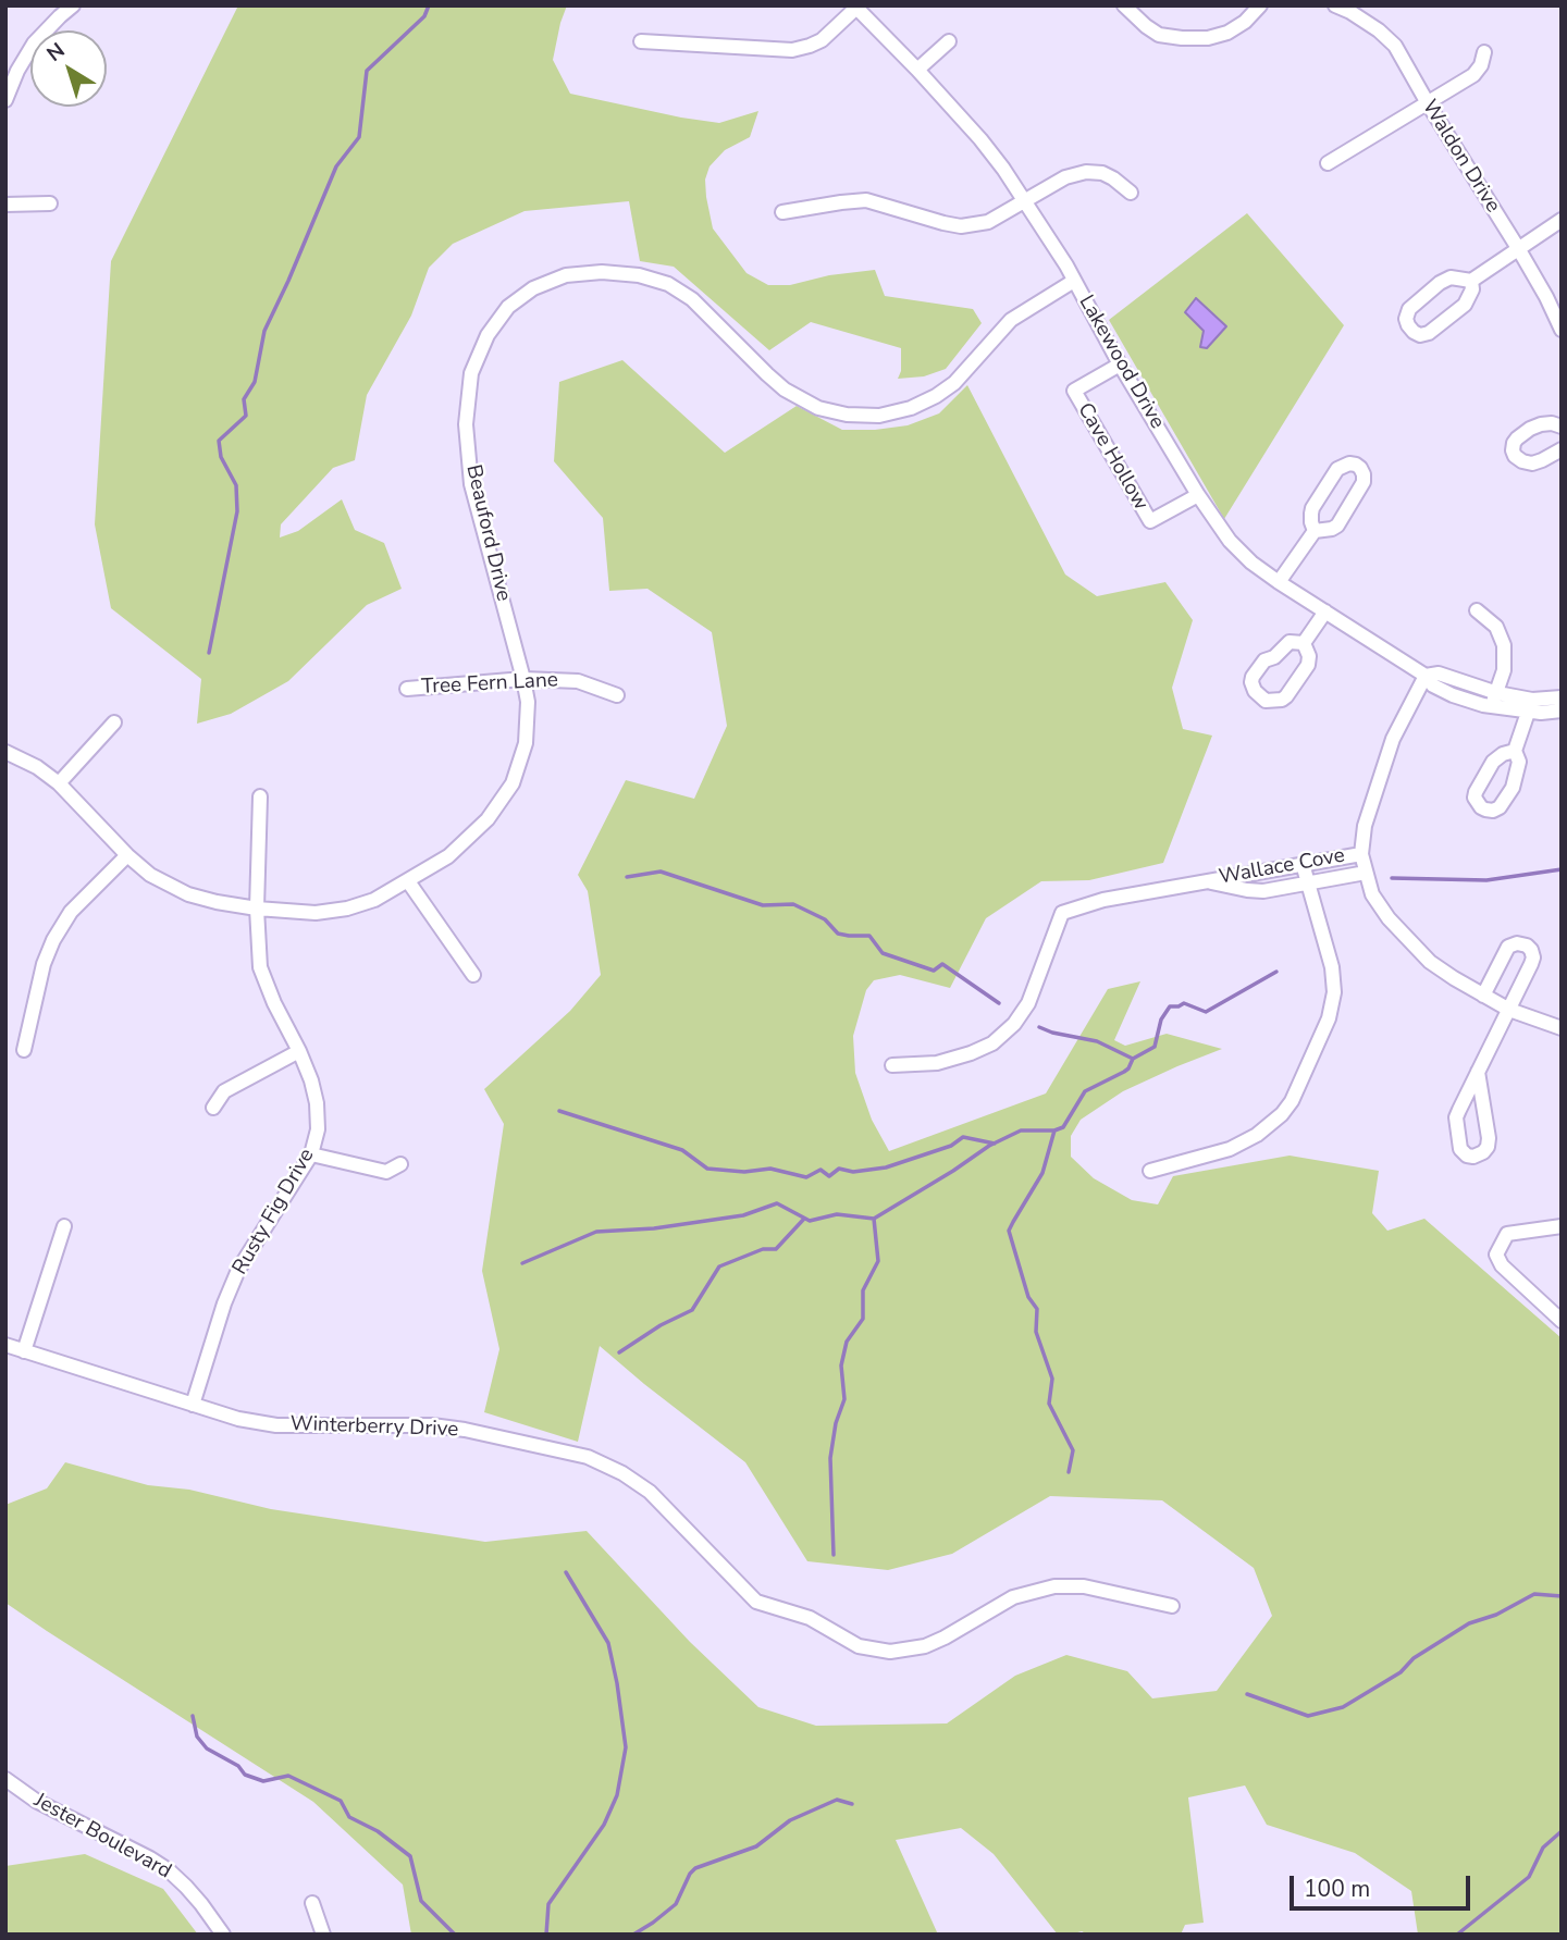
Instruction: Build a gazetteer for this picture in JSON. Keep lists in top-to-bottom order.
{
  "streets": {
    "street": [
      "Waldon Drive",
      "Lakewood Drive",
      "Cave Hollow",
      "Beauford Drive",
      "Tree Fern Lane",
      "Wallace Cove",
      "Rusty Fig Drive",
      "Winterberry Drive",
      "Jester Boulevard"
    ]
  },
  "crossings": [
    ["Lakewood Drive", "Cave Hollow"],
    ["Lakewood Drive", "Beauford Drive"],
    ["Beauford Drive", "Tree Fern Lane"],
    ["Beauford Drive", "Rusty Fig Drive"],
    ["Rusty Fig Drive", "Winterberry Drive"]
  ],
  "scale_bar": "100 m",
  "north": "top left"
}
